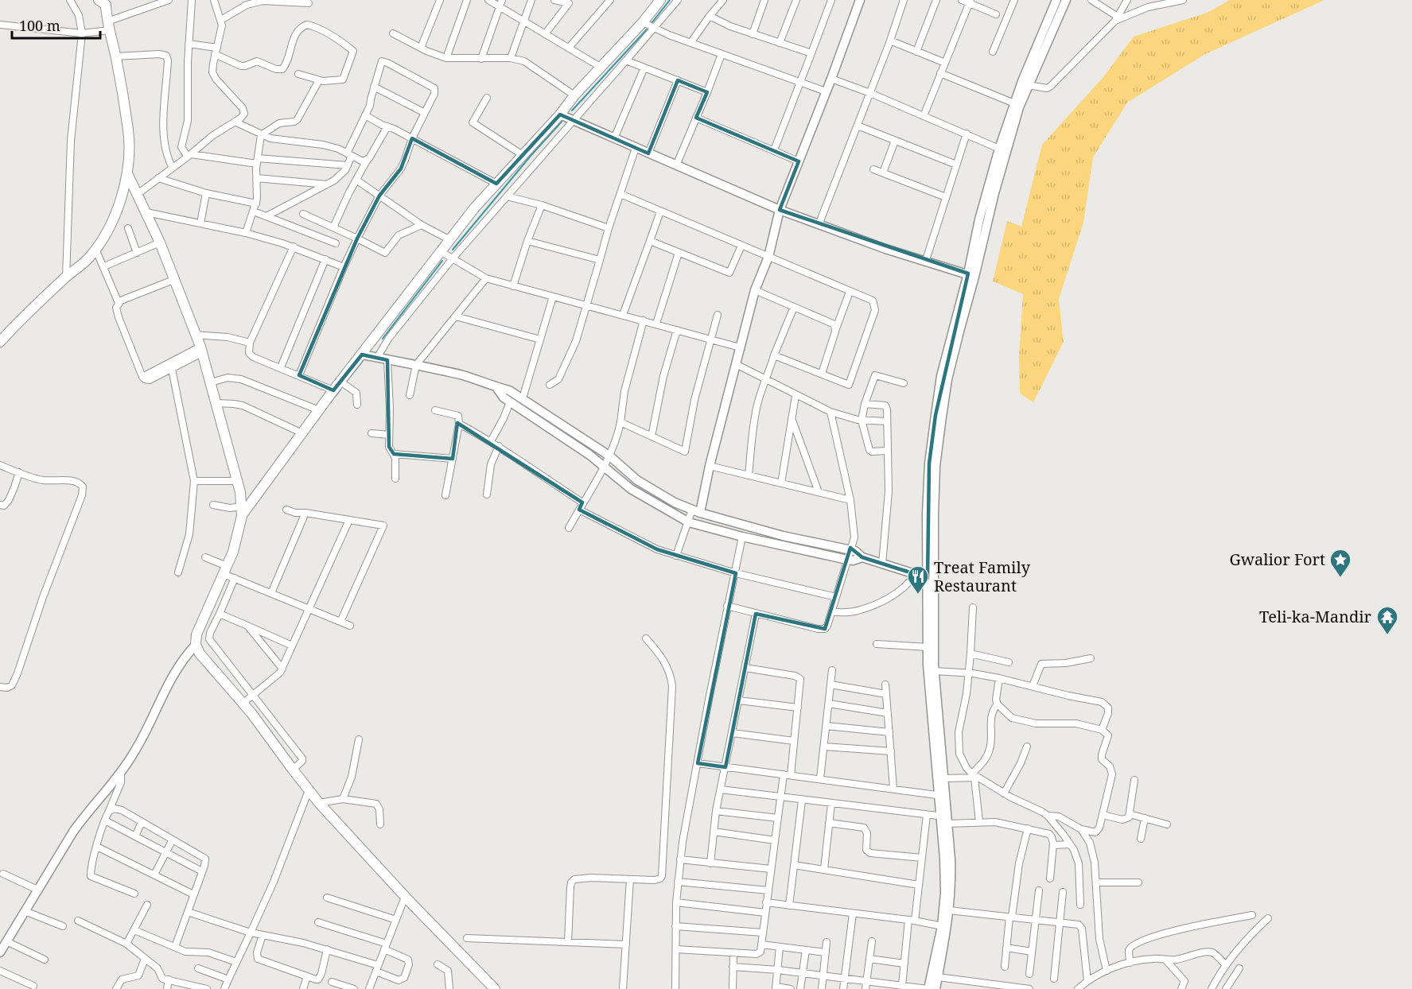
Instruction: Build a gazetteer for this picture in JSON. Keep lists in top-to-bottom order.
{
  "places": {
    "place": ["Gwalior Fort"],
    "restaurant": ["Treat Family Restaurant"],
    "temple": ["Teli-ka-Mandir"]
  },
  "scale_bar": "100 m"
}
